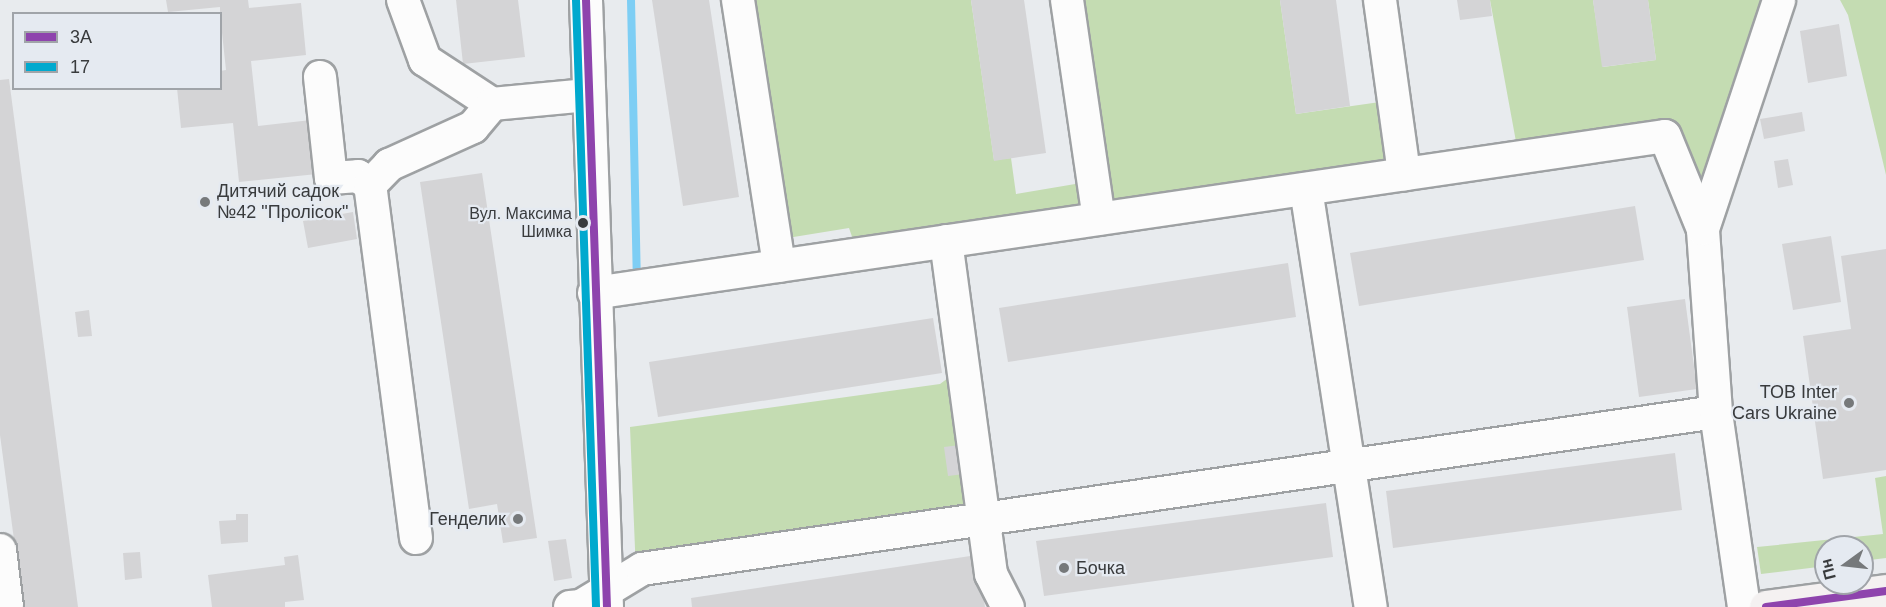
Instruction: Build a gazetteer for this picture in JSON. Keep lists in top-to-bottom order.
{
  "places": [
    "Дитячий садок №42 \"Пролісок\"",
    "Вул. Максима Шимка",
    "ТОВ Inter Cars Ukraine",
    "Генделик",
    "Бочка"
  ],
  "lines": ["transit line 3А", "transit line 17"],
  "legend": ["3А", "17"],
  "north": "left"
}
